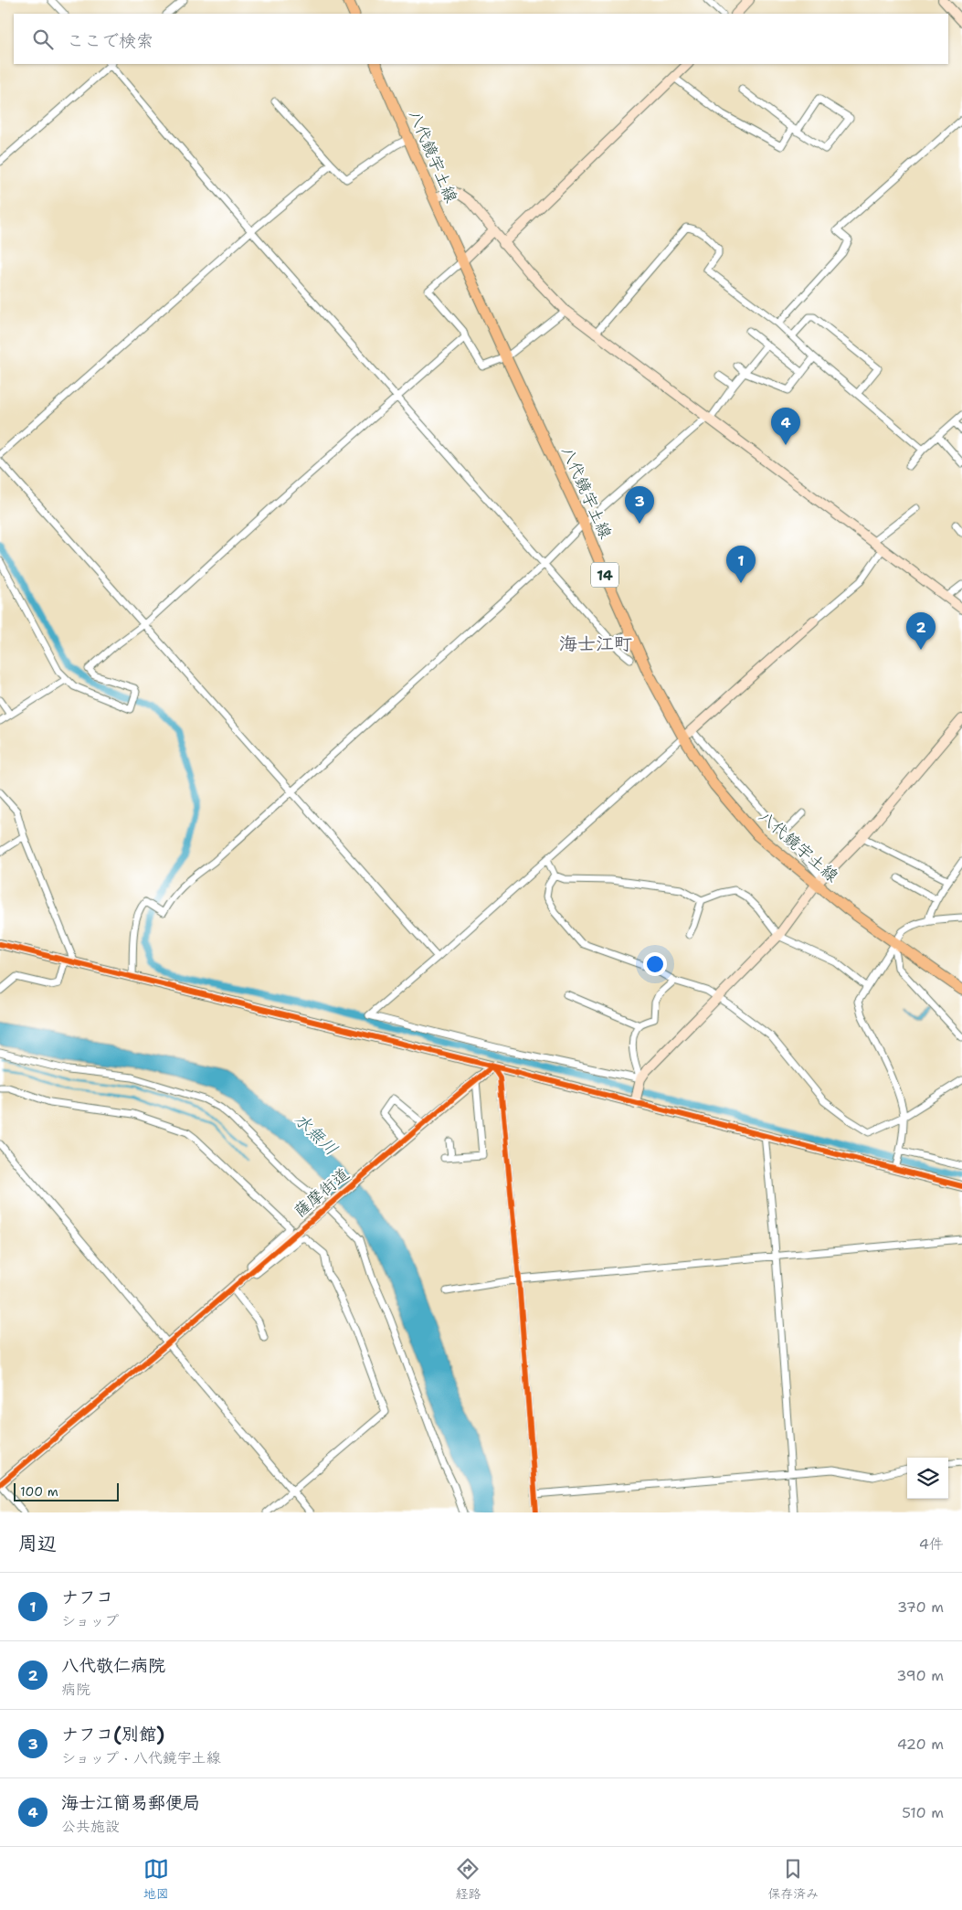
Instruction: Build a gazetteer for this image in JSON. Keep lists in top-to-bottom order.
{
  "streets": {
    "main road": ["八代鏡宇土線", "14"],
    "street": ["薩摩街道"]
  },
  "districts": ["海士江町"],
  "water": ["水無川"],
  "scale_bar": "100 m",
  "page": {
    "search": "ここで検索",
    "pins": [
      "4",
      "3",
      "1",
      "2"
    ],
    "scale": "100 m",
    "heading": ["周辺", "4件"],
    "list": [
      {
        "mark": "1",
        "name": "ナフコ",
        "note": "ショップ",
        "value": "370 m"
      },
      {
        "mark": "2",
        "name": "八代敬仁病院",
        "note": "病院",
        "value": "390 m"
      },
      {
        "mark": "3",
        "name": "ナフコ(別館)",
        "note": "ショップ · 八代鏡宇土線",
        "value": "420 m"
      },
      {
        "mark": "4",
        "name": "海士江簡易郵便局",
        "note": "公共施設",
        "value": "510 m"
      }
    ],
    "nav": ["地図", "経路", "保存済み"]
  }
}
